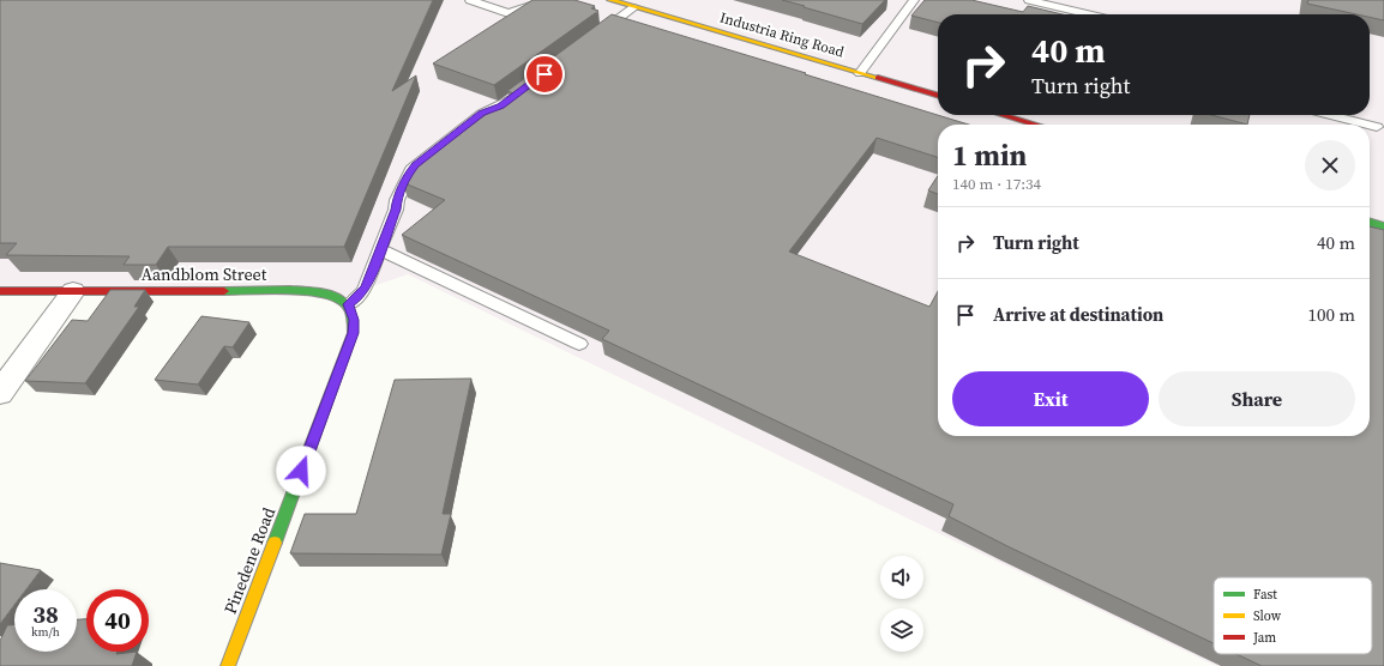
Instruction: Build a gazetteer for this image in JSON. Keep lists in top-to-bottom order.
{
  "streets": {
    "street": ["Industria Ring Road", "Aandblom Street", "Pinedene Road"]
  },
  "crossings": [
    ["Aandblom Street", "Pinedene Road"]
  ],
  "legend": ["Fast", "Slow", "Jam"],
  "page": {
    "turn": ["40 m", "Turn right"],
    "heading": ["1 min", "140 m · 17:34"],
    "list": [
      {
        "name": "Turn right",
        "value": "40 m"
      },
      {
        "name": "Arrive at destination",
        "value": "100 m"
      }
    ],
    "buttons": ["Exit", "Share"],
    "speed": "38 km/h",
    "limit": "40"
  }
}
